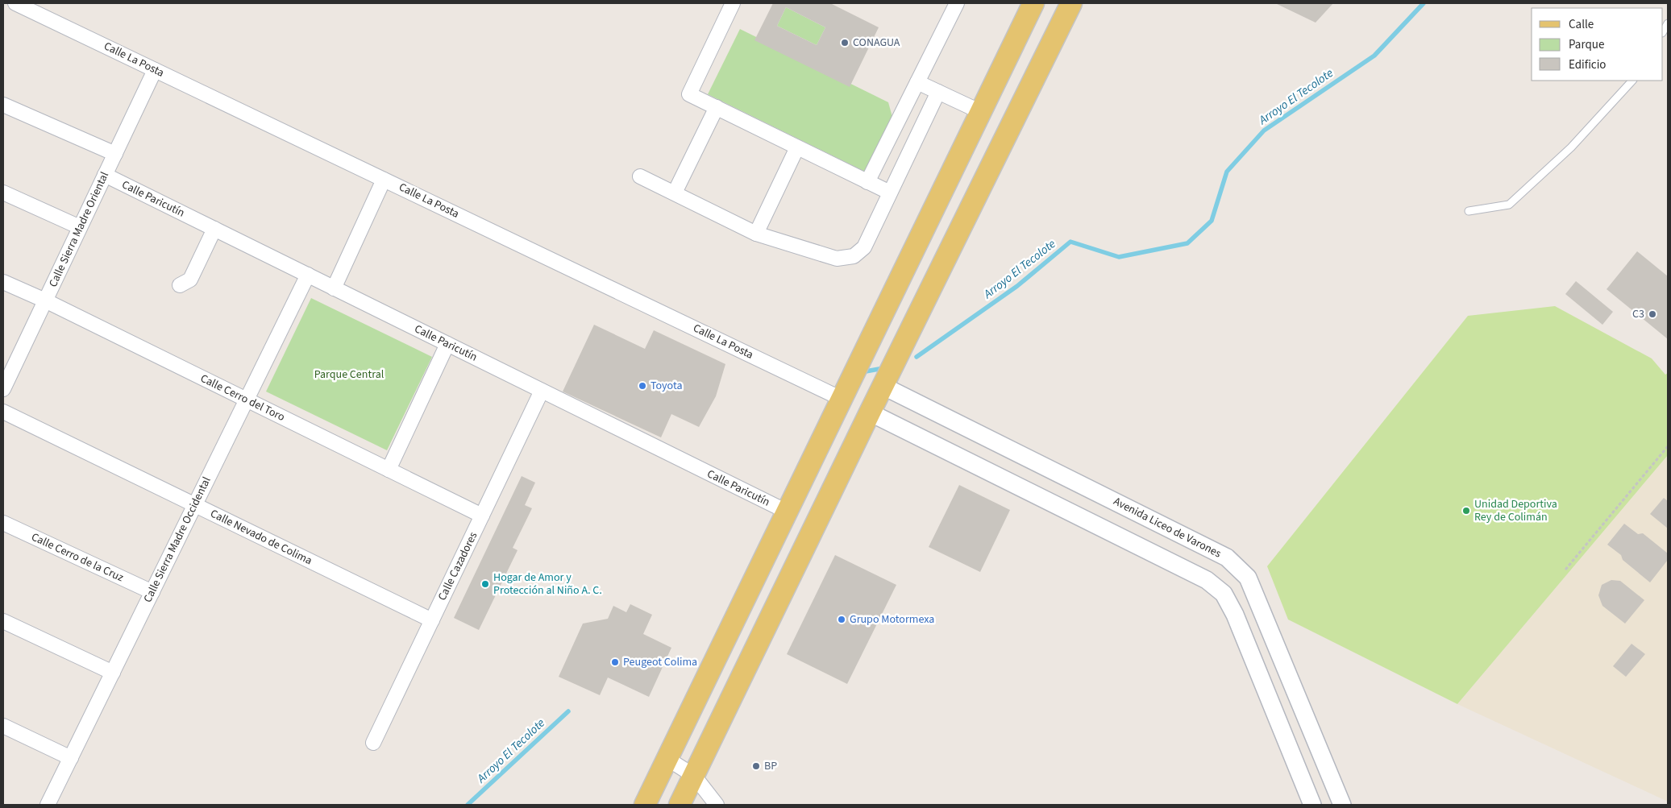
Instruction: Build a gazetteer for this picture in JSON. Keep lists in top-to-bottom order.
{
  "streets": {
    "street": [
      "Calle La Posta",
      "Calle Paricutín",
      "Calle Sierra Madre Oriental",
      "Calle Cerro del Toro",
      "Avenida Liceo de Varones",
      "Calle Nevado de Colima",
      "Calle Sierra Madre Occidental",
      "Calle Cerro de la Cruz",
      "Calle Cazadores"
    ]
  },
  "crossings": [
    ["Calle La Posta", "Calle Sierra Madre Oriental"],
    ["Calle Paricutín", "Calle Sierra Madre Oriental"],
    ["Calle Paricutín", "Calle Sierra Madre Occidental"],
    ["Calle Paricutín", "Calle Cazadores"],
    ["Calle Sierra Madre Oriental", "Calle Cerro del Toro"],
    ["Calle Cerro del Toro", "Calle Sierra Madre Occidental"],
    ["Calle Cerro del Toro", "Calle Cazadores"],
    ["Calle Nevado de Colima", "Calle Sierra Madre Occidental"],
    ["Calle Nevado de Colima", "Calle Cazadores"],
    ["Calle Sierra Madre Occidental", "Calle Cerro de la Cruz"]
  ],
  "water": ["Arroyo El Tecolote"],
  "parks": ["Parque Central"],
  "places": [
    "CONAGUA",
    "C3",
    "Toyota",
    "Unidad Deportiva Rey de Colimán",
    "Hogar de Amor y Protección al Niño A. C.",
    "Grupo Motormexa",
    "Peugeot Colima",
    "BP"
  ],
  "legend": ["Calle", "Parque", "Edificio"]
}
